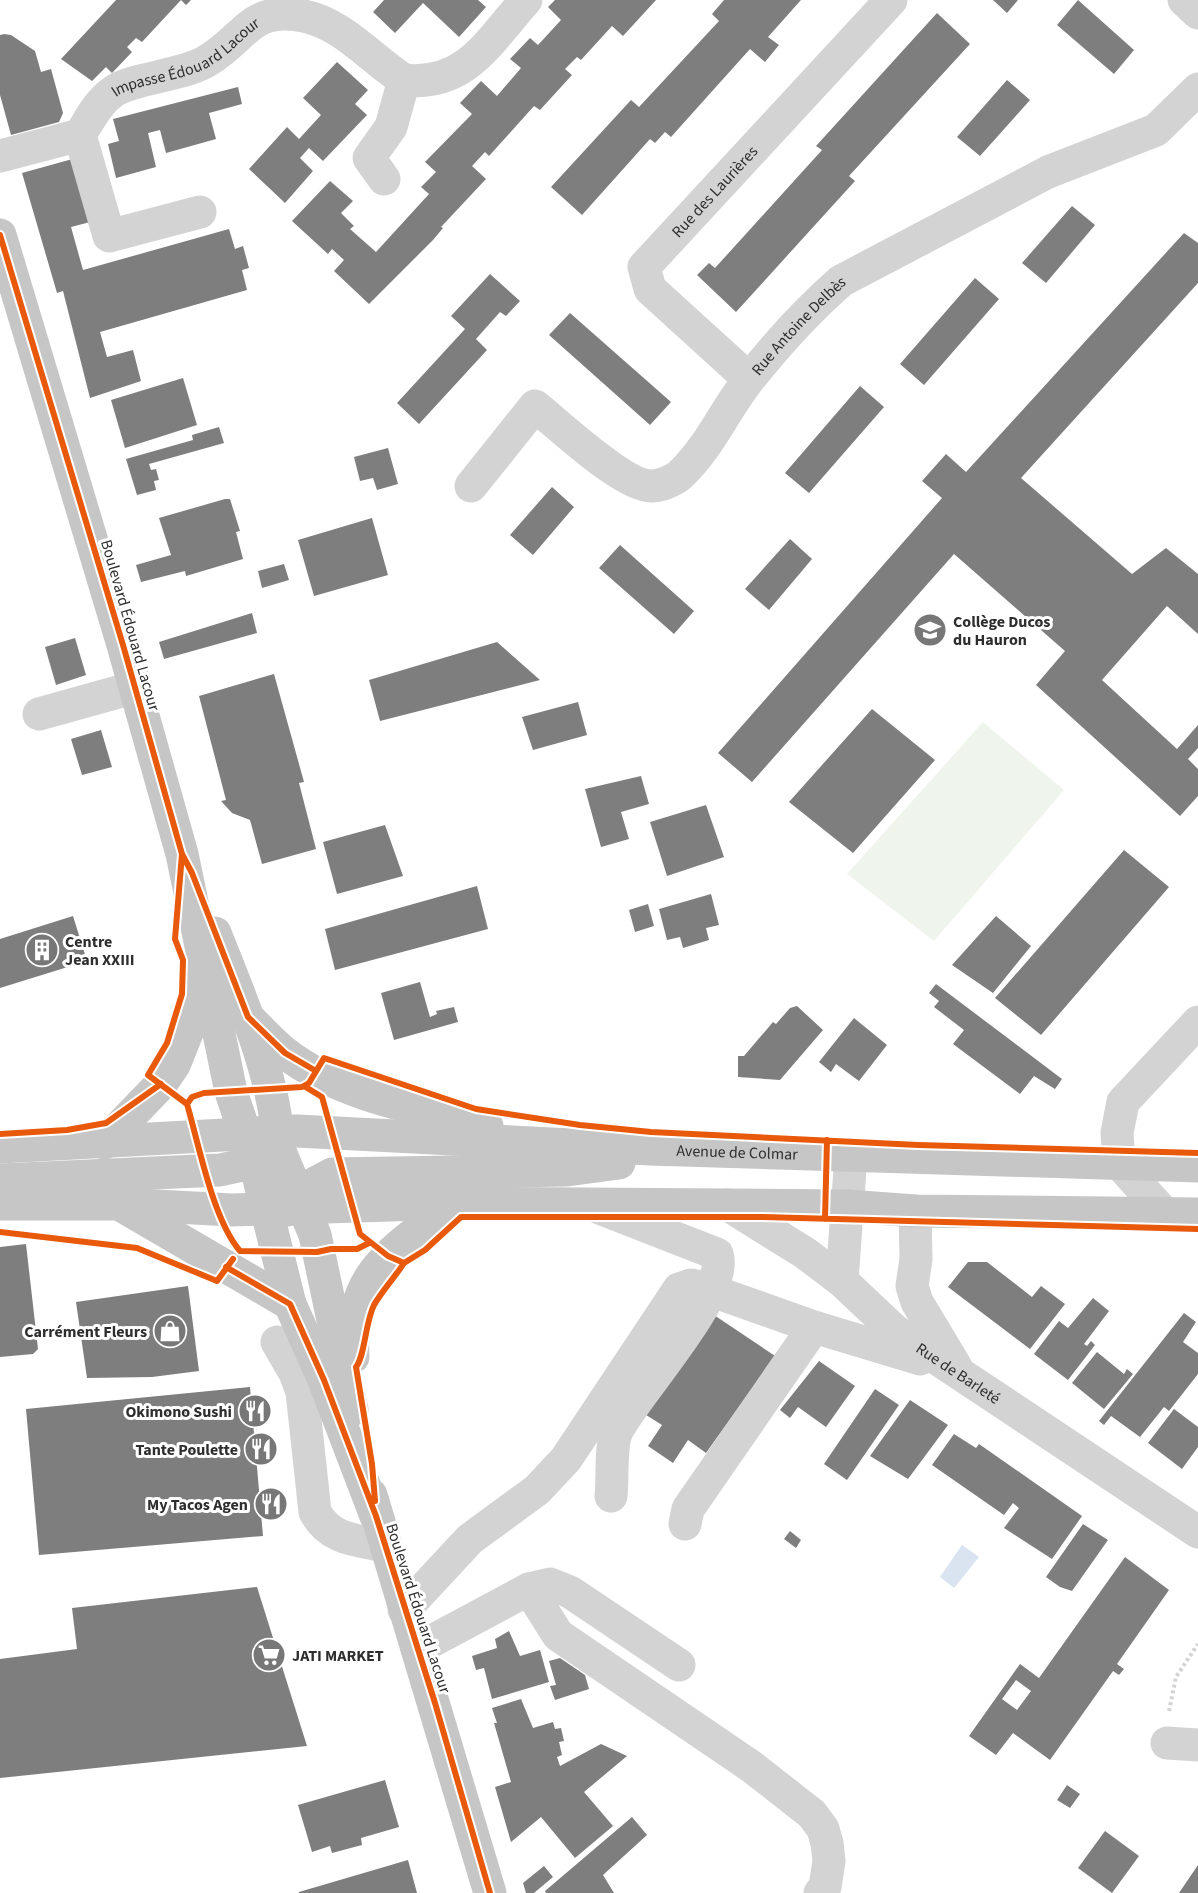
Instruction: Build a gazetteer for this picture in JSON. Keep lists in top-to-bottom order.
{
  "streets": {
    "main road": ["Boulevard Édouard Lacour", "Avenue de Colmar"],
    "street": [
      "Impasse Édouard Lacour",
      "Rue des Laurières",
      "Rue Antoine Delbès",
      "Rue de Barleté"
    ]
  },
  "crossings": [
    ["Rue des Laurières", "Rue Antoine Delbès"],
    ["Boulevard Édouard Lacour", "Avenue de Colmar"]
  ],
  "places": {
    "school or university": ["Collège Ducos du Hauron"],
    "building": ["Centre Jean XXIII"],
    "shop": ["Carrément Fleurs"],
    "restaurant": ["Okimono Sushi", "Tante Poulette", "My Tacos Agen"],
    "supermarket": ["JATI MARKET"]
  }
}
